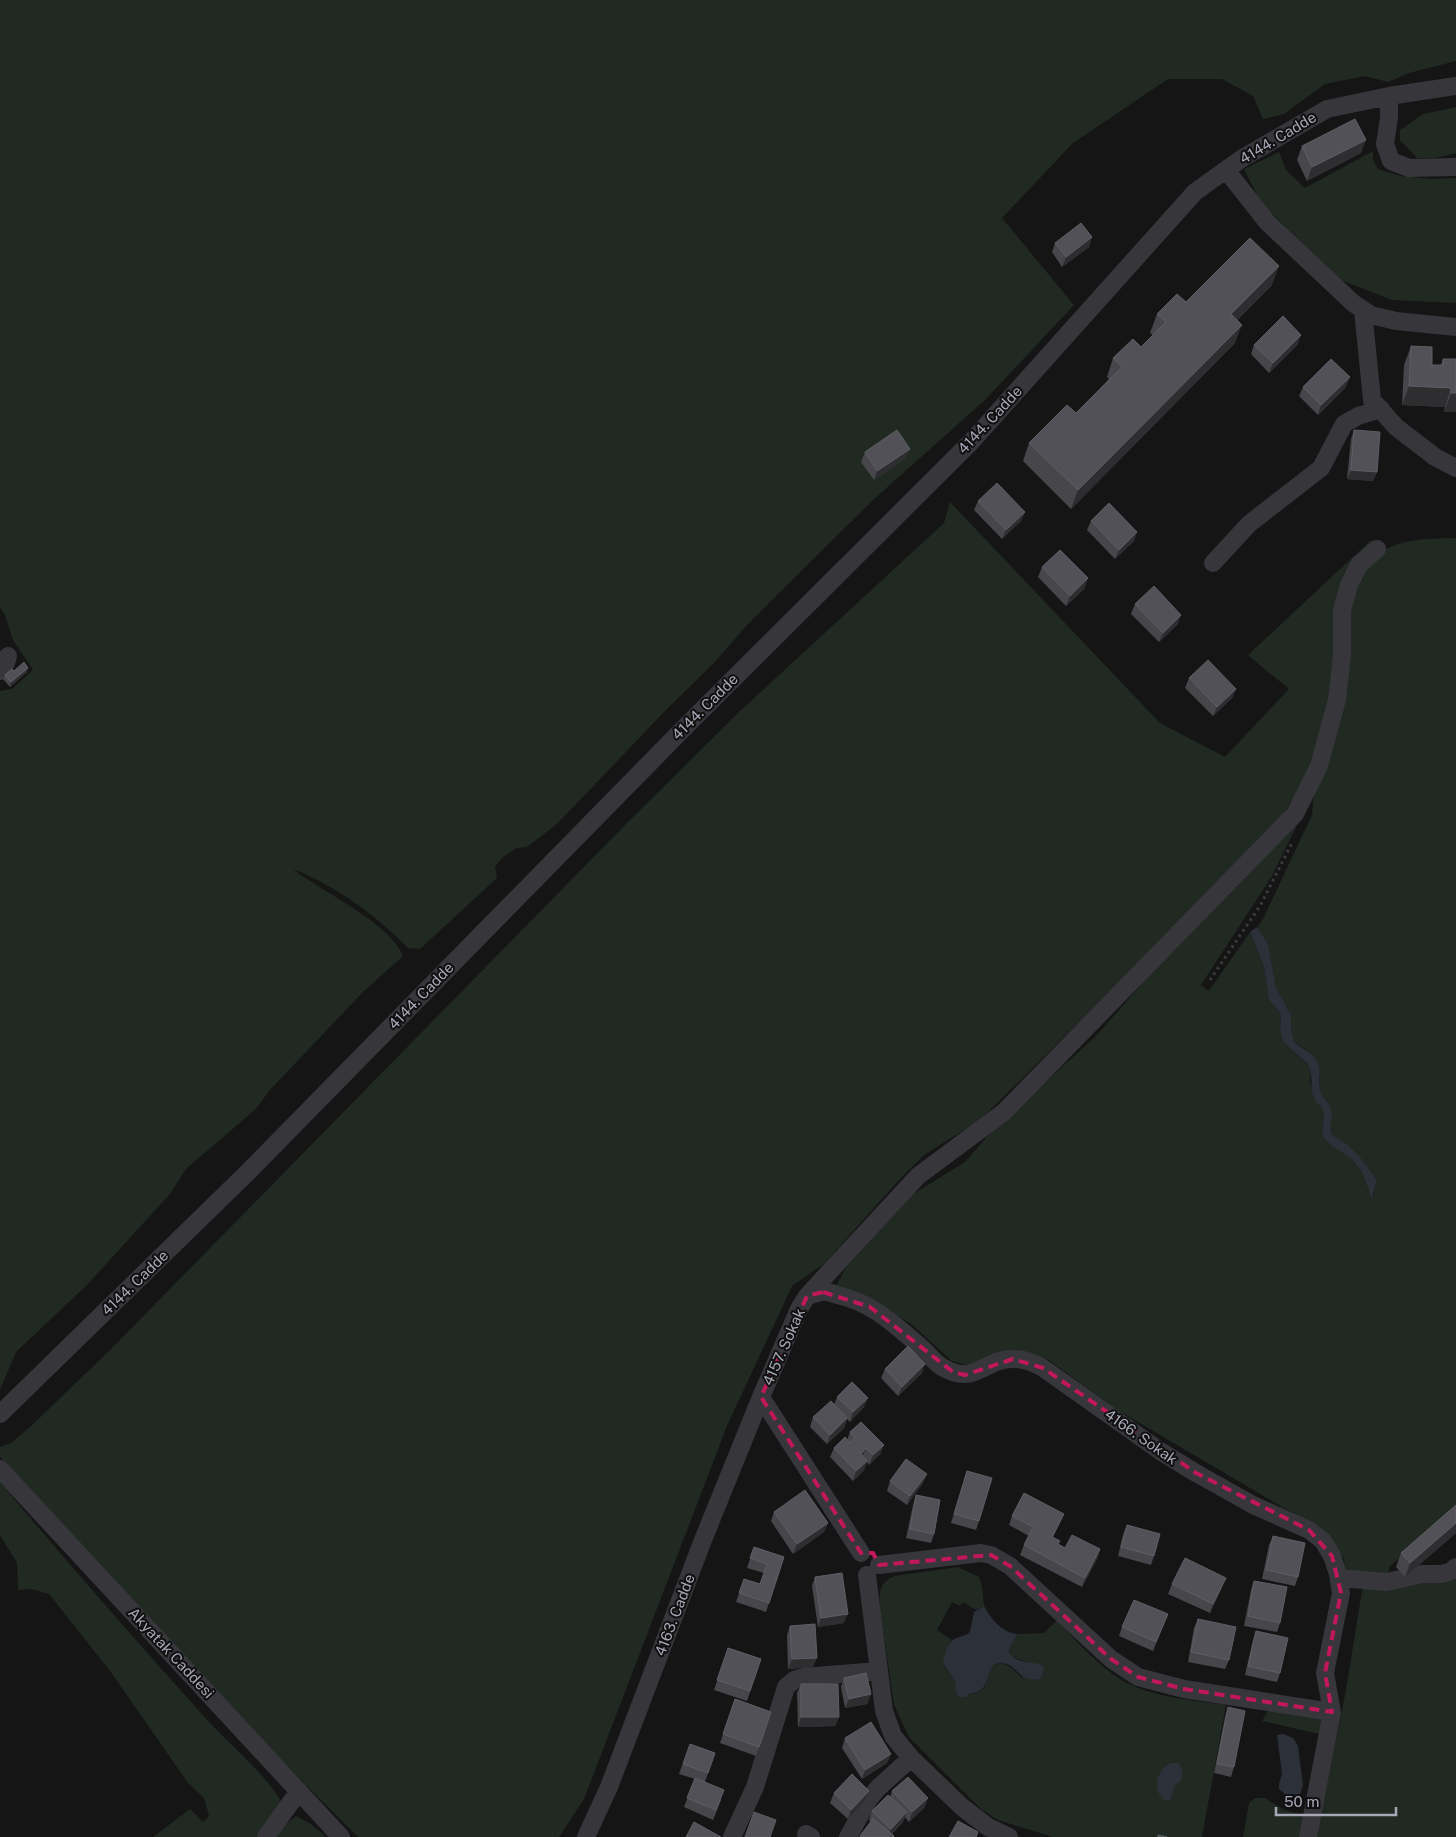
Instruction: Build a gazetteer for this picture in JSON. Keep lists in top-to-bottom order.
{
  "streets": {
    "street": [
      "4144. Cadde",
      "4157. Sokak",
      "4166. Sokak",
      "4163. Cadde",
      "Akyatak Caddesi"
    ]
  },
  "crossings": [
    ["4157. Sokak", "4166. Sokak"],
    ["4157. Sokak", "4163. Cadde"]
  ],
  "scale_bar": "50 m"
}
